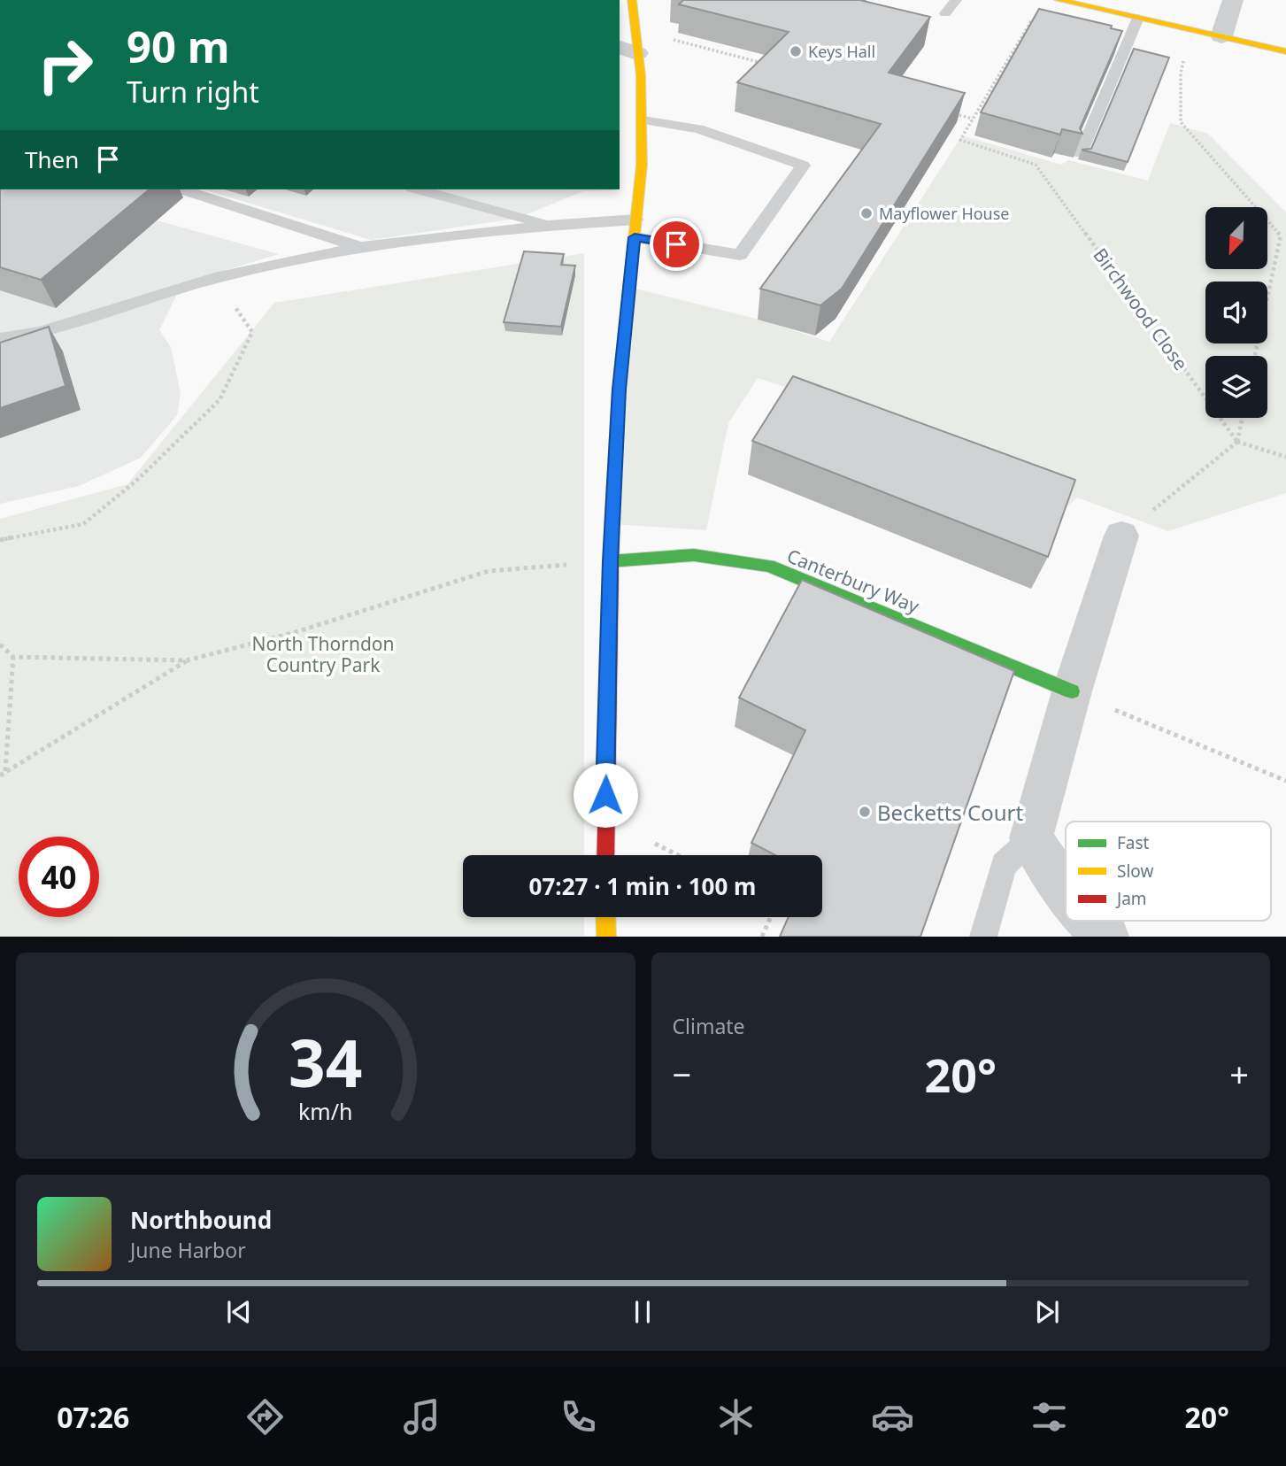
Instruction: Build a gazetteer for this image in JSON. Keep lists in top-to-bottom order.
{
  "streets": {
    "street": ["Canterbury Way"],
    "path": ["Birchwood Close"]
  },
  "parks": ["North Thorndon Country Park"],
  "places": ["Keys Hall", "Mayflower House", "Becketts Court"],
  "legend": ["Fast", "Slow", "Jam"],
  "north": "bottom left",
  "page": {
    "turn": ["90 m", "Turn right"],
    "then": "Then",
    "limit": "40",
    "trip": "07:27 · 1 min · 100 m",
    "tile": "Climate",
    "heat": ["−", "20°", "+"],
    "song": ["Northbound", "June Harbor"],
    "tabs": ["07:26", "20°"],
    "gauge": ["34", "km/h"]
  }
}
